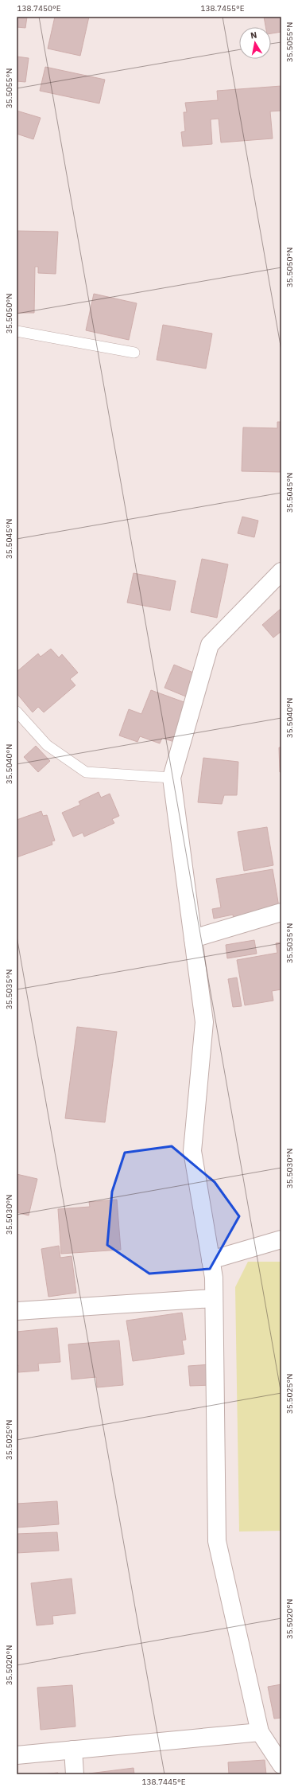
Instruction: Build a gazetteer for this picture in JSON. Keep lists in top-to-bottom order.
{
  "north": "top",
  "coordinates": [
    "138.7450°E",
    "138.7455°E",
    "35.5055°N",
    "35.5050°N",
    "35.5045°N",
    "35.5040°N",
    "35.5035°N",
    "35.5030°N",
    "35.5025°N",
    "35.5020°N",
    "138.7445°E"
  ]
}
